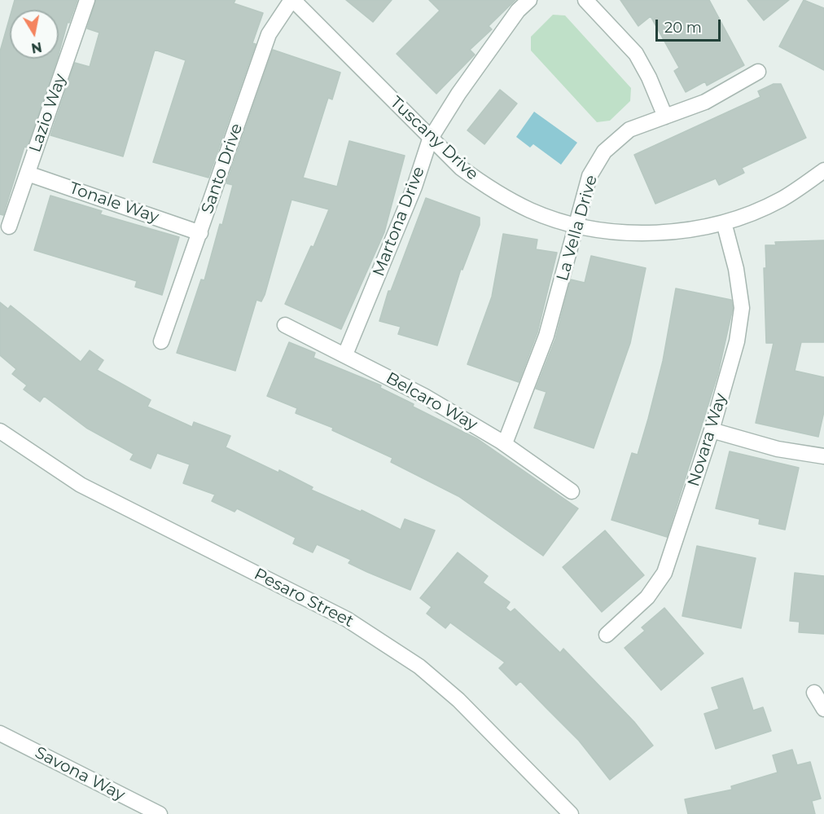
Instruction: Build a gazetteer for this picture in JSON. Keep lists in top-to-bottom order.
{
  "streets": {
    "street": [
      "Lazio Way",
      "Tuscany Drive",
      "Santo Drive",
      "Tonale Way",
      "Martona Drive",
      "La Vella Drive",
      "Belcaro Way",
      "Novara Way",
      "Pesaro Street",
      "Savona Way"
    ]
  },
  "crossings": [
    ["Lazio Way", "Tonale Way"],
    ["Tuscany Drive", "Santo Drive"],
    ["Tuscany Drive", "Martona Drive"],
    ["Tuscany Drive", "La Vella Drive"],
    ["Tuscany Drive", "Novara Way"],
    ["Santo Drive", "Tonale Way"],
    ["Martona Drive", "Belcaro Way"],
    ["La Vella Drive", "Belcaro Way"]
  ],
  "scale_bar": "20 m",
  "north": "bottom"
}
